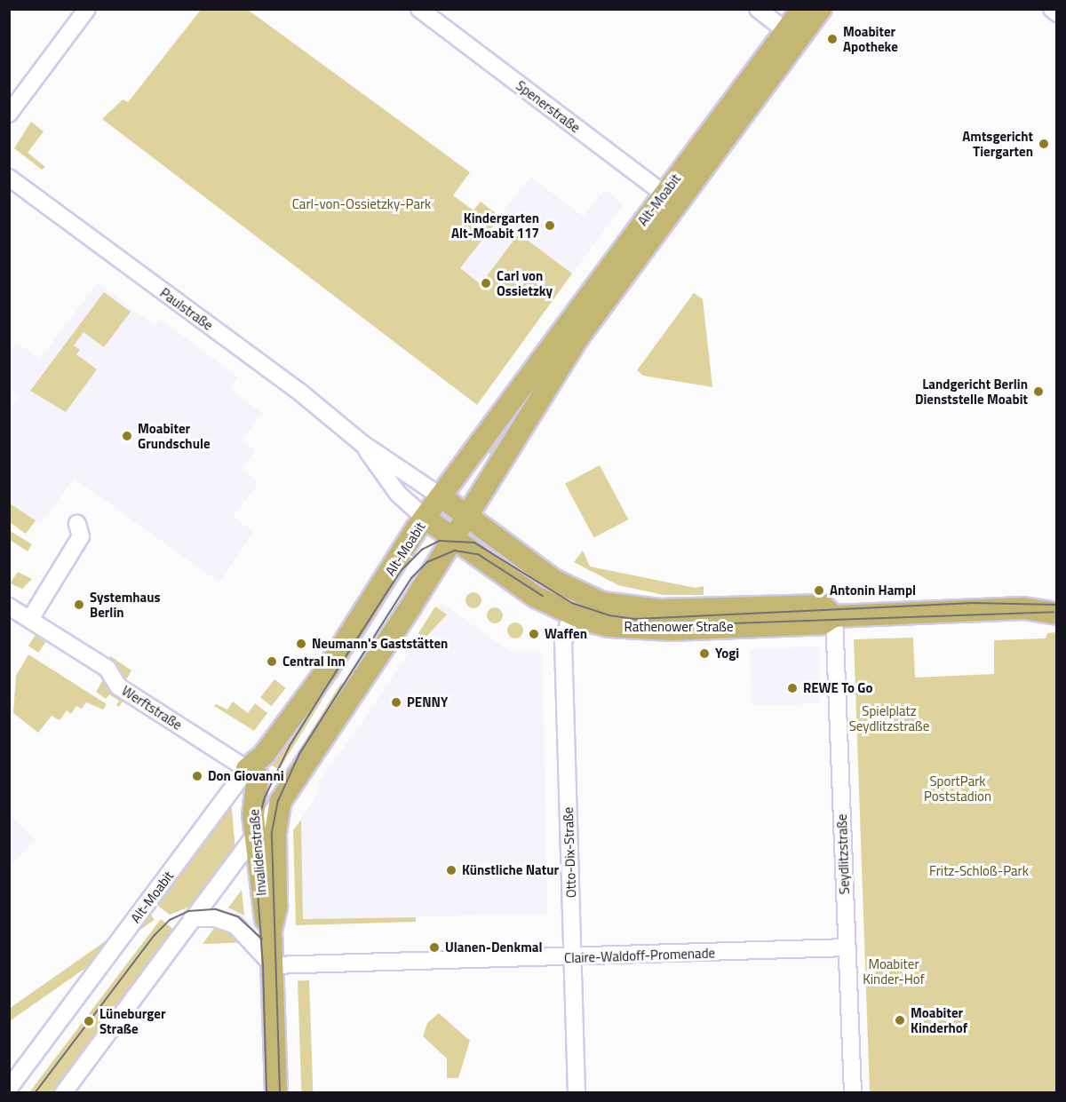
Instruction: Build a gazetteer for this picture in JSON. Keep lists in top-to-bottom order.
{
  "streets": {
    "main road": [
      "Alt-Moabit",
      "Paulstraße",
      "Rathenower Straße",
      "Invalidenstraße"
    ],
    "street": [
      "Spenerstraße",
      "Werftstraße",
      "Otto-Dix-Straße",
      "Seydlitzstraße",
      "Claire-Waldoff-Promenade"
    ]
  },
  "crossings": [
    ["Spenerstraße", "Alt-Moabit"],
    ["Alt-Moabit", "Paulstraße"],
    ["Alt-Moabit", "Rathenower Straße"],
    ["Alt-Moabit", "Werftstraße"],
    ["Alt-Moabit", "Invalidenstraße"],
    ["Paulstraße", "Rathenower Straße"],
    ["Rathenower Straße", "Otto-Dix-Straße"],
    ["Rathenower Straße", "Seydlitzstraße"],
    ["Werftstraße", "Invalidenstraße"],
    ["Invalidenstraße", "Claire-Waldoff-Promenade"],
    ["Otto-Dix-Straße", "Claire-Waldoff-Promenade"],
    ["Seydlitzstraße", "Claire-Waldoff-Promenade"]
  ],
  "parks": [
    "Carl-von-Ossietzky-Park",
    "Spielplatz Seydlitzstraße",
    "SportPark Poststadion",
    "Fritz-Schloß-Park",
    "Moabiter Kinder-Hof"
  ],
  "places": [
    "Moabiter Apotheke",
    "Amtsgericht Tiergarten",
    "Kindergarten Alt-Moabit 117",
    "Carl von Ossietzky",
    "Landgericht Berlin Dienststelle Moabit",
    "Moabiter Grundschule",
    "Antonin Hampl",
    "Systemhaus Berlin",
    "Waffen",
    "Neumann's Gaststätten",
    "Yogi",
    "Central Inn",
    "REWE To Go",
    "PENNY",
    "Don Giovanni",
    "Künstliche Natur",
    "Ulanen-Denkmal",
    "Moabiter Kinderhof",
    "Lüneburger Straße"
  ]
}
